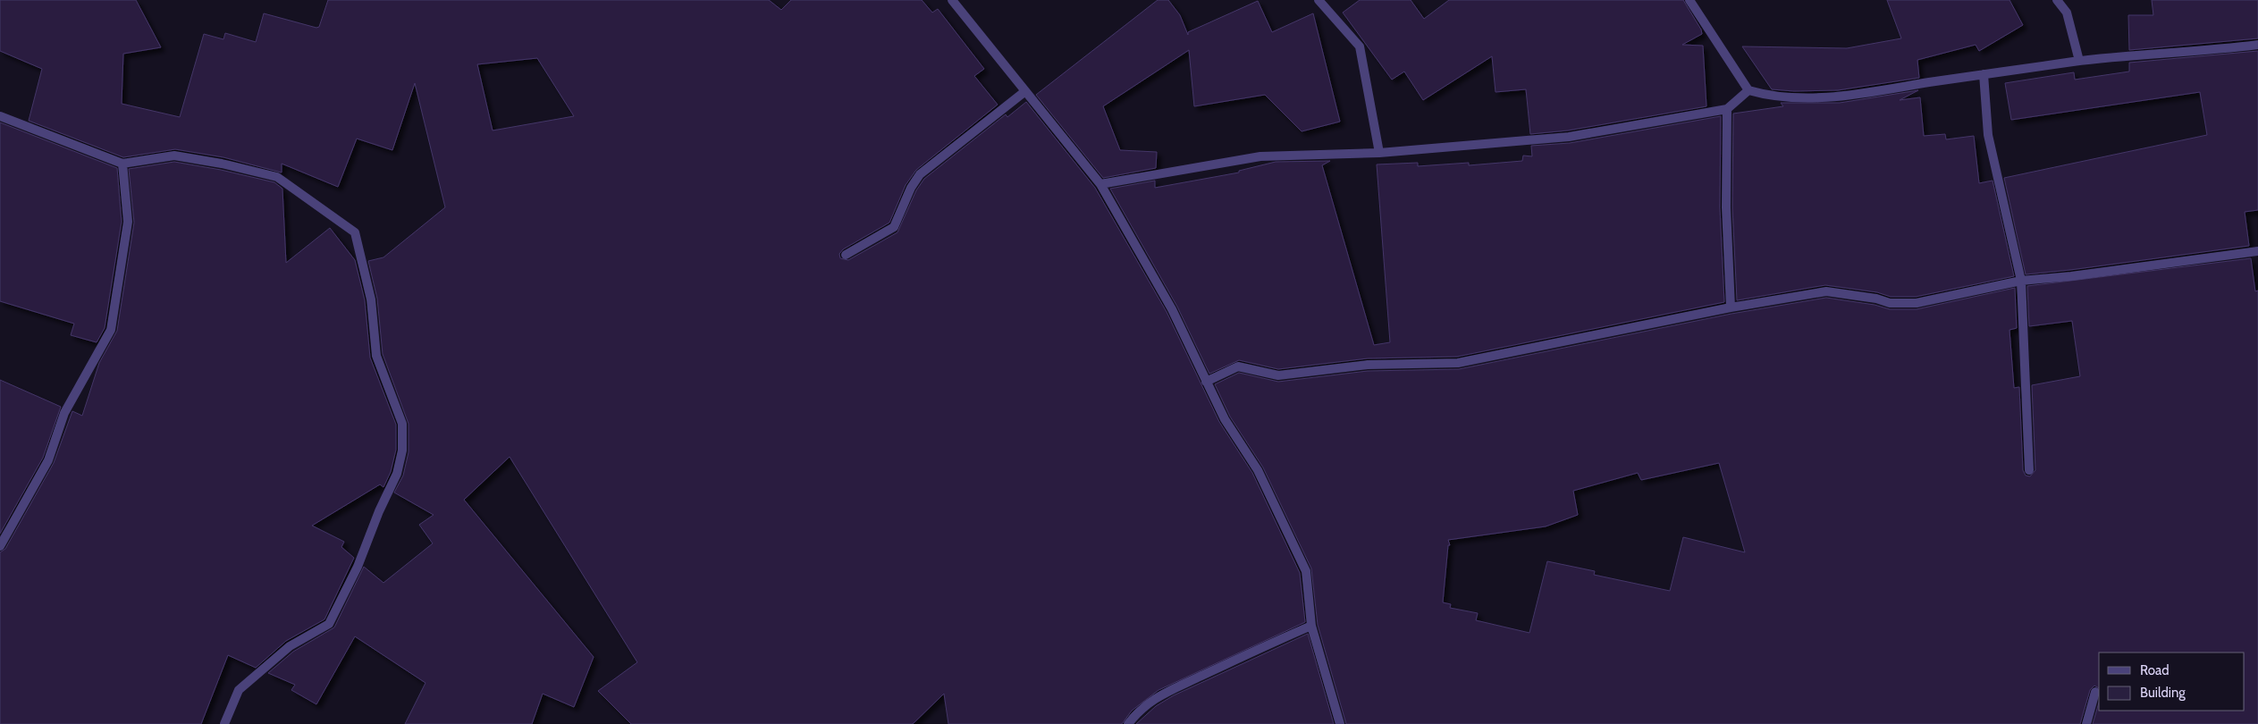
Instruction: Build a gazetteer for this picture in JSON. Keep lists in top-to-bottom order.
{
  "legend": ["Road", "Building"]
}
